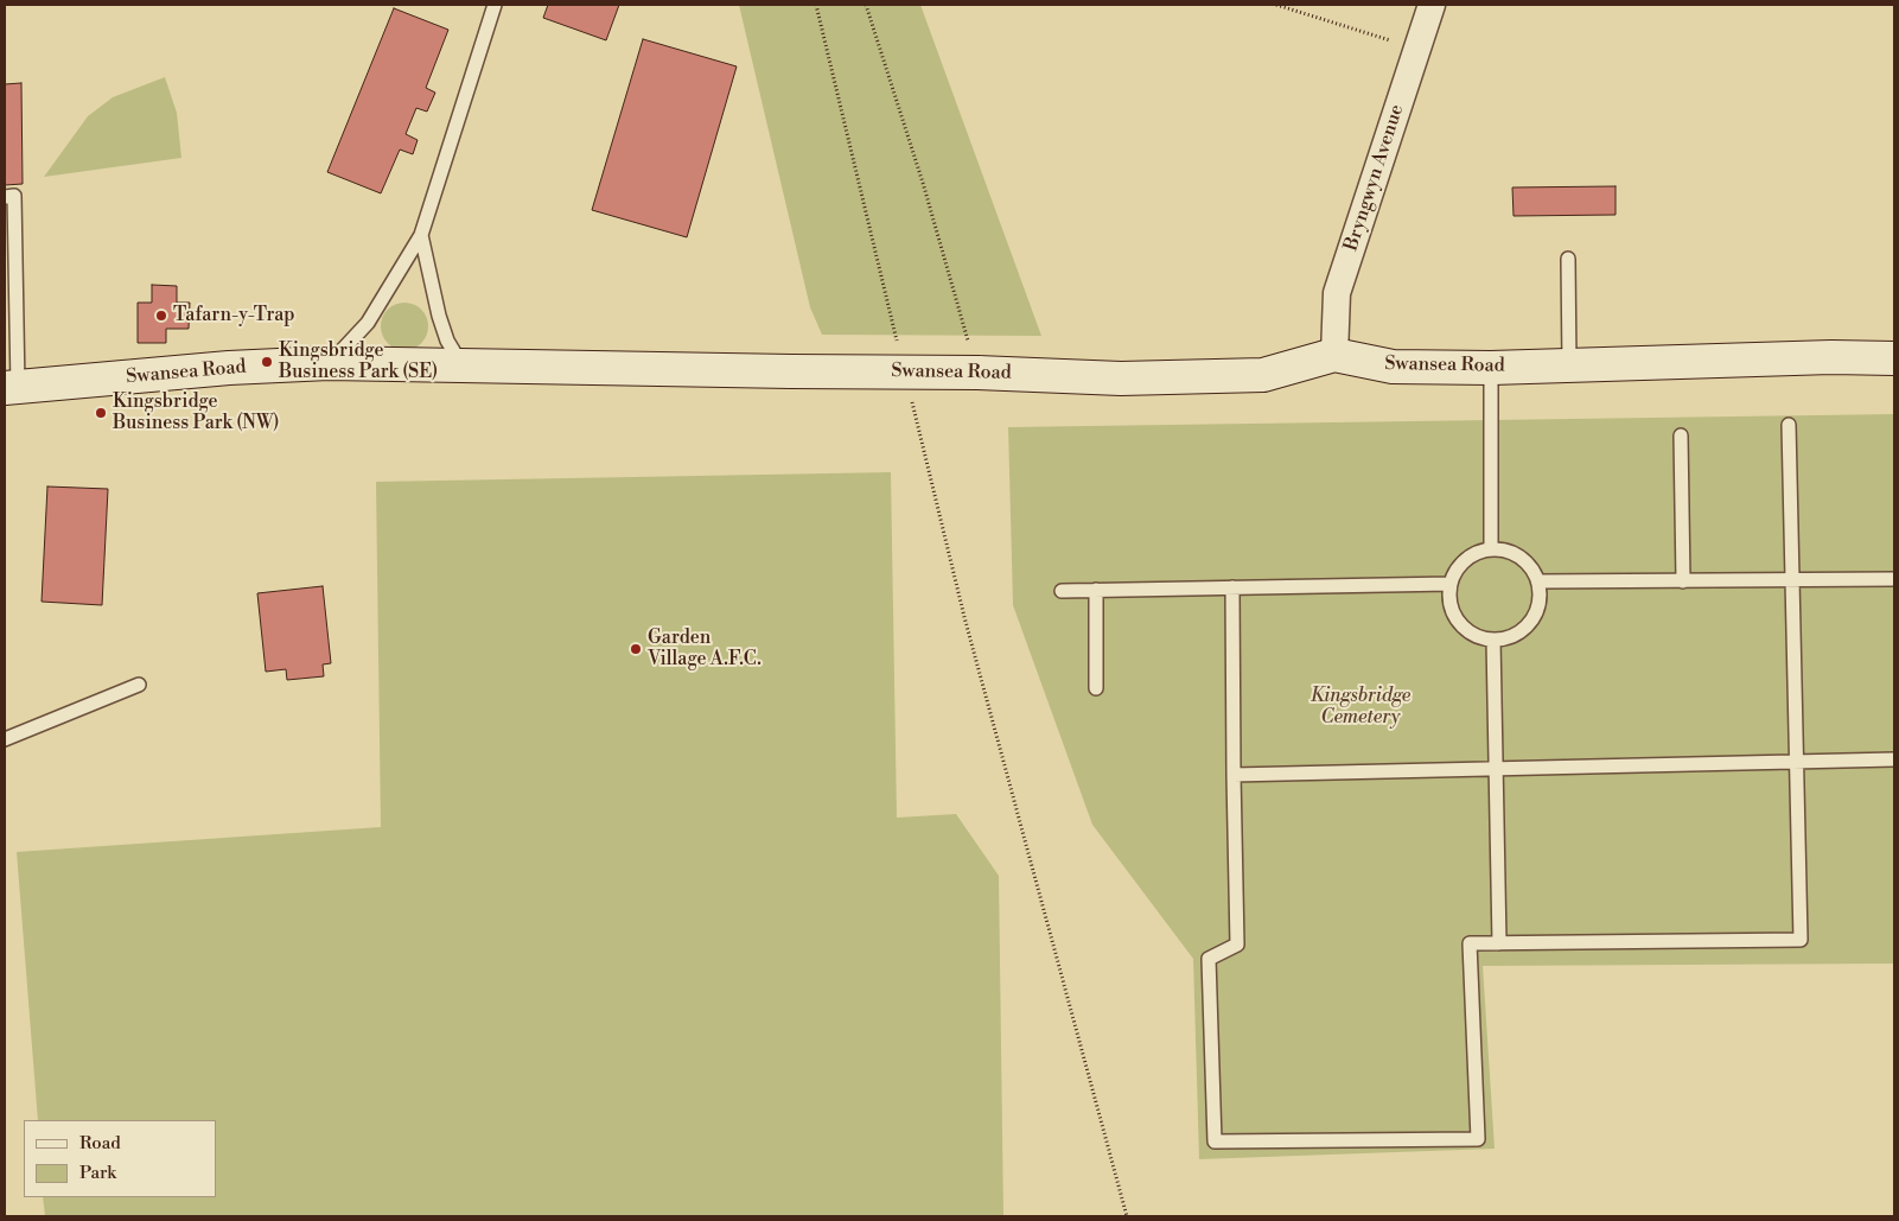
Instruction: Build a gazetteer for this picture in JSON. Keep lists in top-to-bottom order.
{
  "streets": {
    "main road": ["Swansea Road"],
    "street": ["Bryngwyn Avenue"]
  },
  "crossings": [
    ["Bryngwyn Avenue", "Swansea Road"]
  ],
  "parks": ["Kingsbridge Cemetery"],
  "places": [
    "Tafarn-y-Trap",
    "Kingsbridge Business Park (SE)",
    "Kingsbridge Business Park (NW)",
    "Garden Village A.F.C."
  ],
  "legend": ["Road", "Park"]
}
